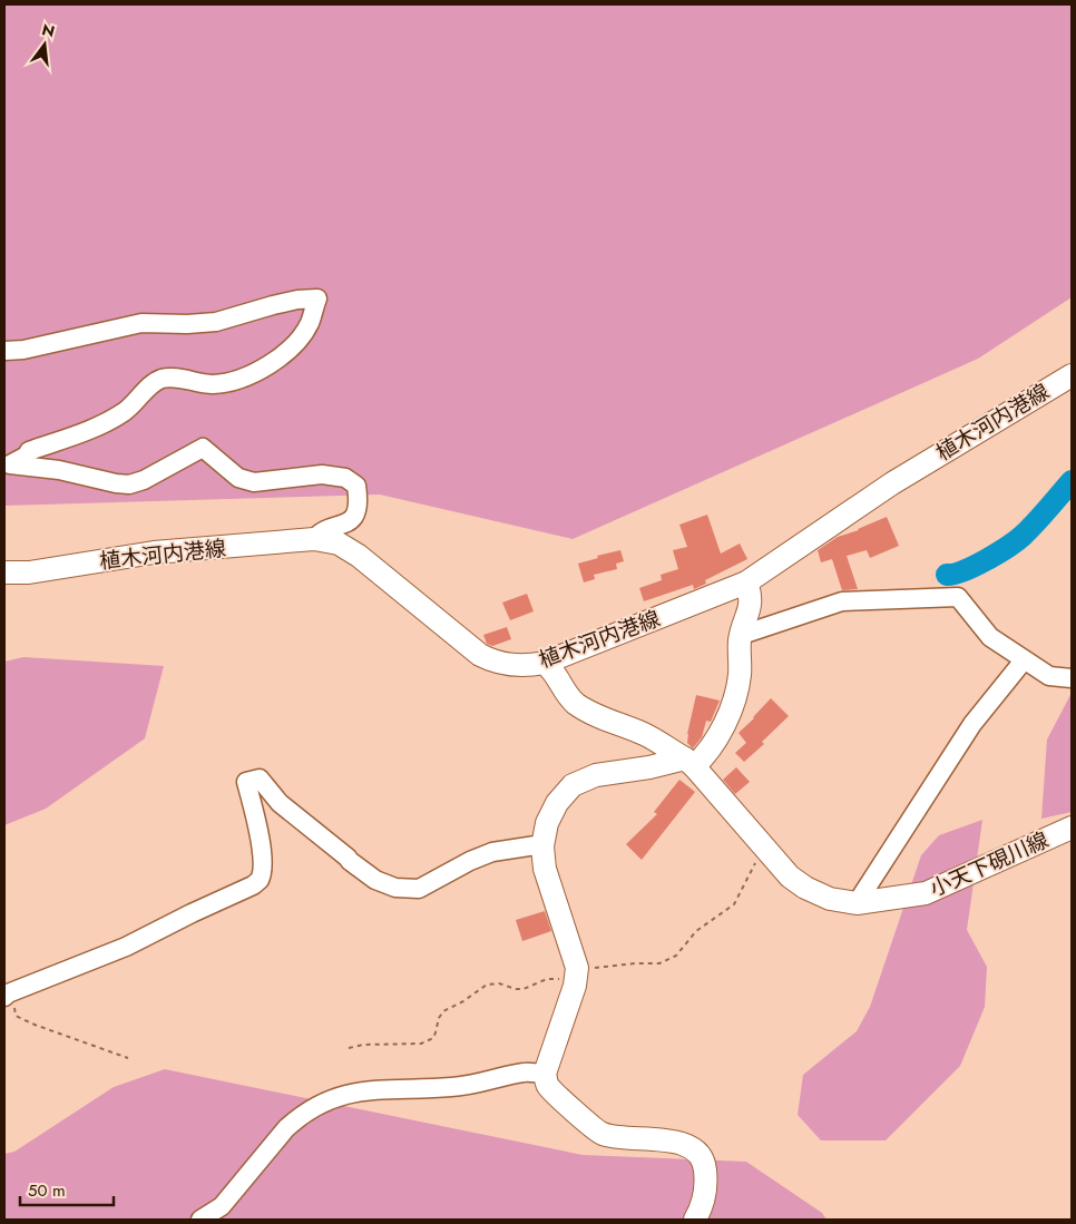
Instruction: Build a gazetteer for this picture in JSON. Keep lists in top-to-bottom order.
{
  "streets": {
    "main road": ["植木河内港線", "小天下硯川線"]
  },
  "scale_bar": "50 m",
  "north": "top"
}
